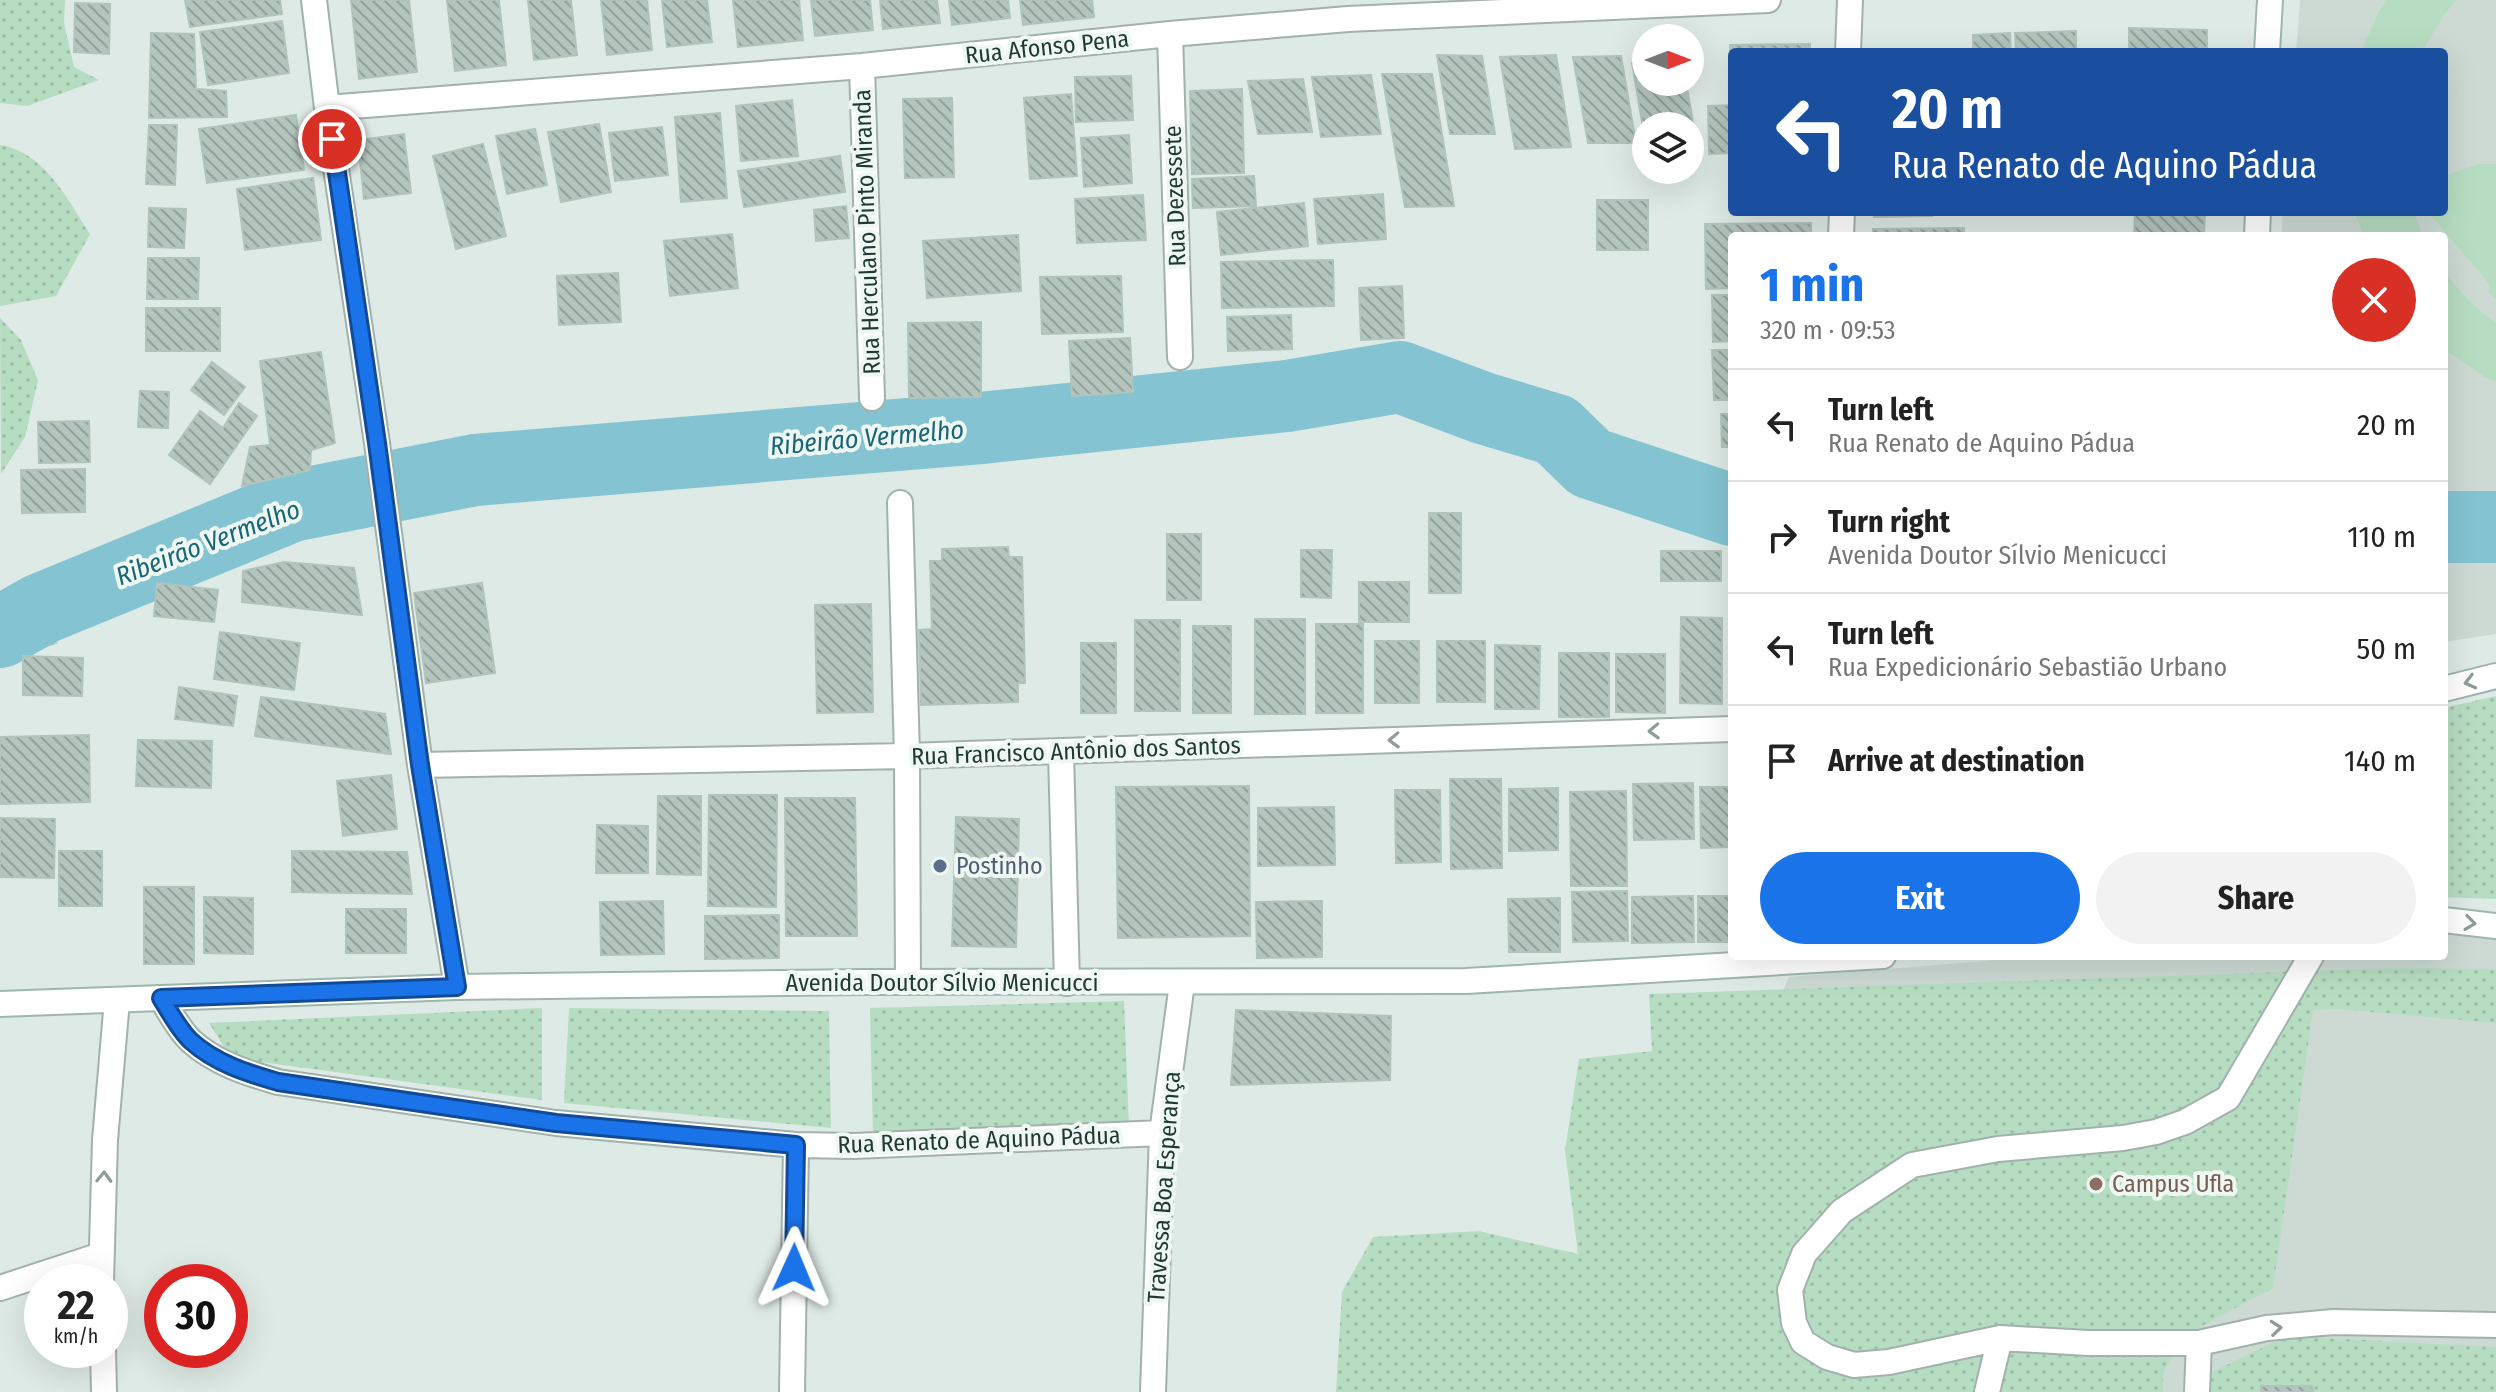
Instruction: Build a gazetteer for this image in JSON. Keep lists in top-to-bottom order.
{
  "streets": {
    "street": [
      "Rua Afonso Pena",
      "Rua Dezessete",
      "Rua Herculano Pinto Miranda",
      "Rua Francisco Antônio dos Santos",
      "Avenida Doutor Sílvio Menicucci",
      "Rua Renato de Aquino Pádua",
      "Travessa Boa Esperança"
    ]
  },
  "crossings": [
    ["Rua Afonso Pena", "Rua Dezessete"],
    ["Rua Afonso Pena", "Rua Herculano Pinto Miranda"],
    ["Avenida Doutor Sílvio Menicucci", "Rua Renato de Aquino Pádua"],
    ["Avenida Doutor Sílvio Menicucci", "Travessa Boa Esperança"],
    ["Rua Renato de Aquino Pádua", "Travessa Boa Esperança"]
  ],
  "one_way": ["Rua Francisco Antônio dos Santos"],
  "water": ["Ribeirão Vermelho"],
  "places": ["Postinho", "Campus Ufla"],
  "north": "right",
  "page": {
    "turn": ["20 m", "Rua Renato de Aquino Pádua"],
    "heading": ["1 min", "320 m · 09:53"],
    "list": [
      {
        "name": "Turn left",
        "note": "Rua Renato de Aquino Pádua",
        "value": "20 m"
      },
      {
        "name": "Turn right",
        "note": "Avenida Doutor Sílvio Menicucci",
        "value": "110 m"
      },
      {
        "name": "Turn left",
        "note": "Rua Expedicionário Sebastião Urbano",
        "value": "50 m"
      },
      {
        "name": "Arrive at destination",
        "value": "140 m"
      }
    ],
    "buttons": ["Exit", "Share"],
    "speed": "22 km/h",
    "limit": "30"
  }
}
